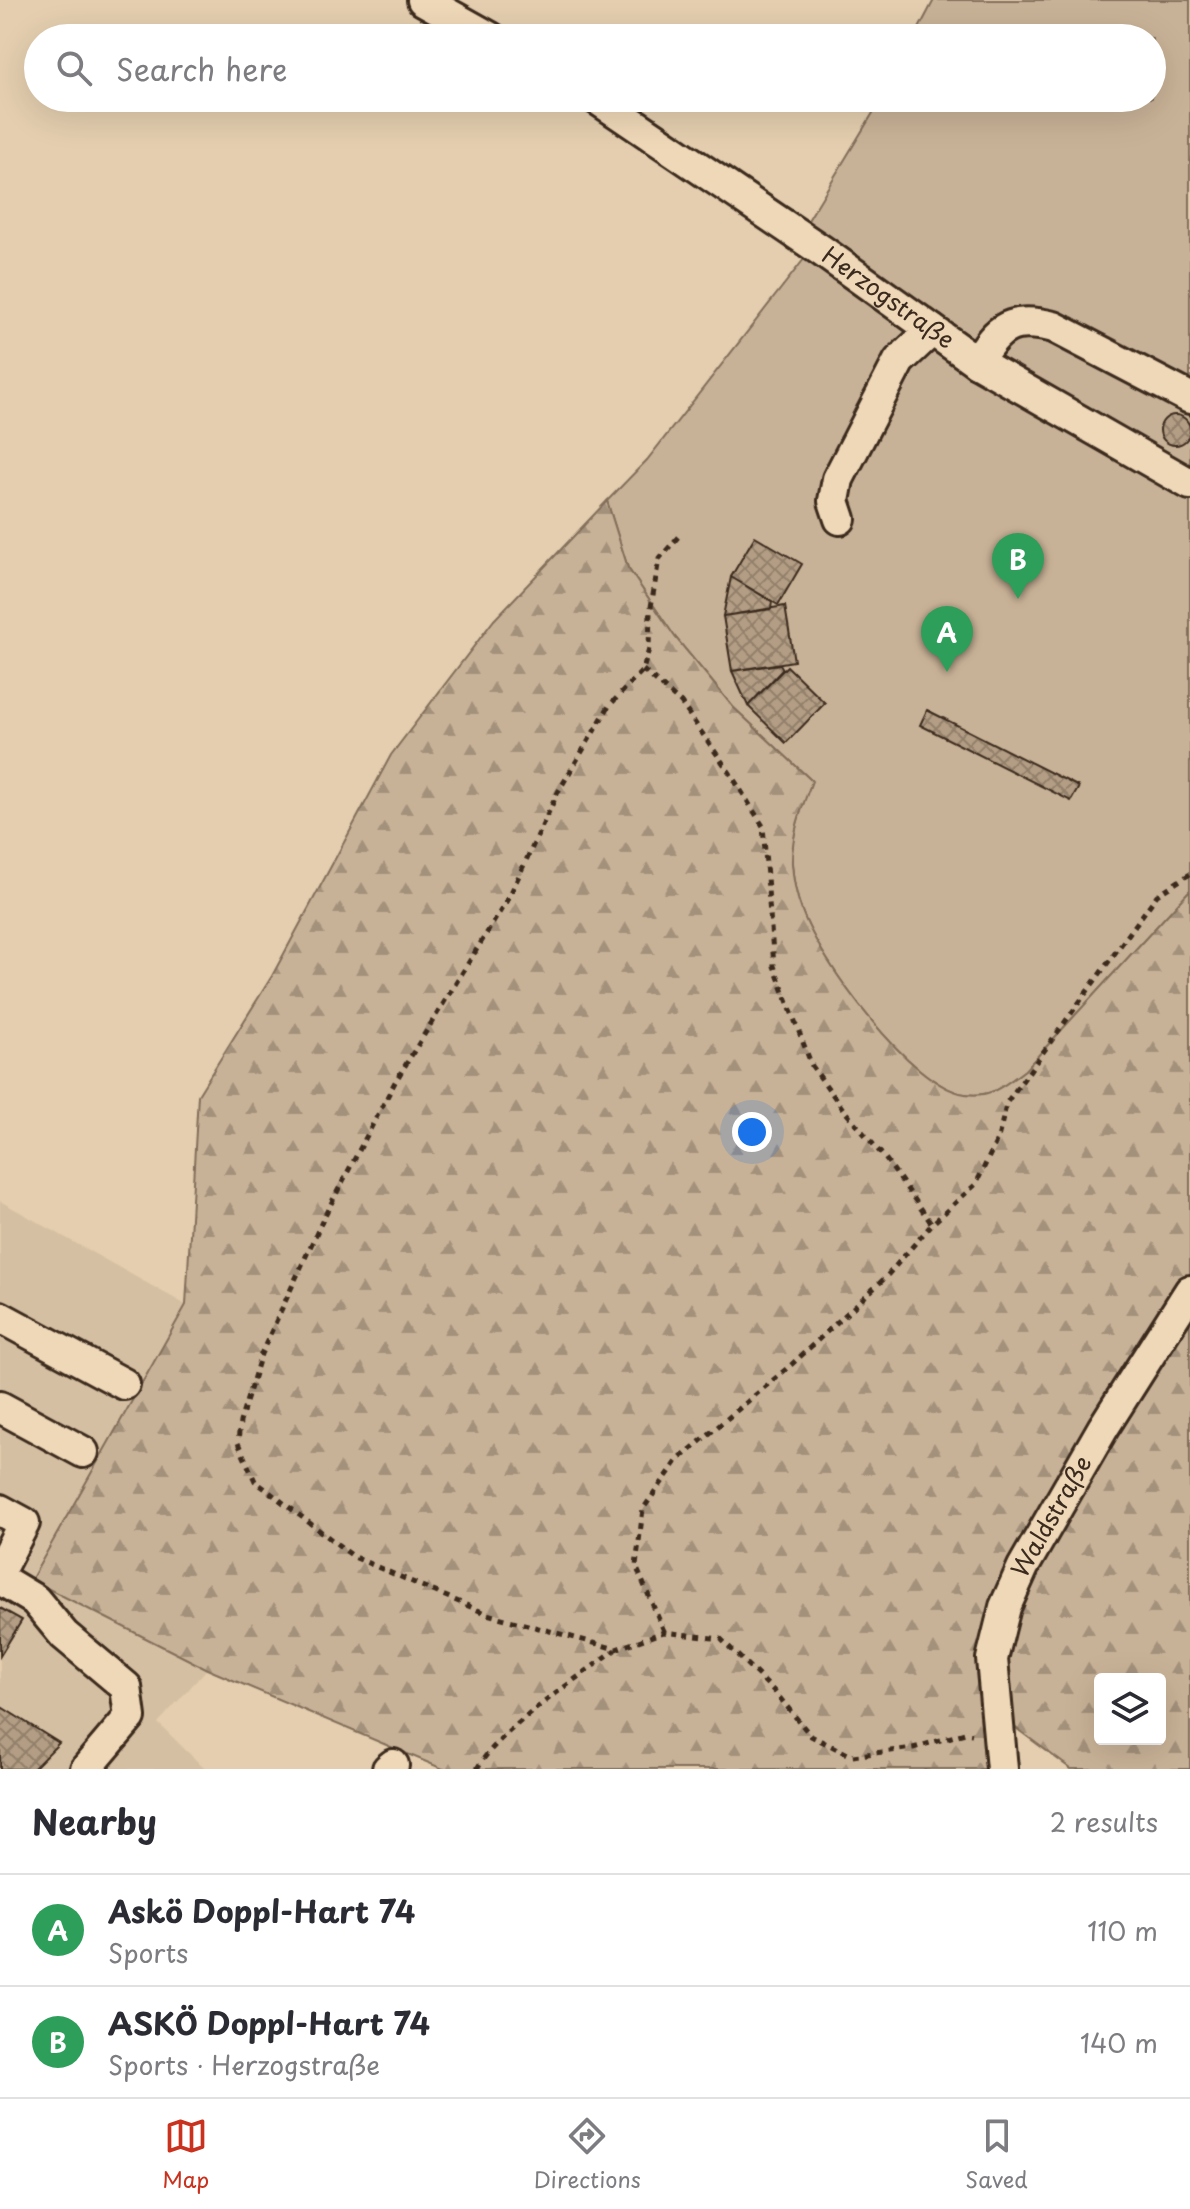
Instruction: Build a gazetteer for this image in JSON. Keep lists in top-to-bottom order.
{
  "streets": {
    "street": ["Herzogstraße", "Waldstraße"]
  },
  "page": {
    "search": "Search here",
    "pins": ["B", "A"],
    "heading": ["Nearby", "2 results"],
    "list": [
      {
        "mark": "A",
        "name": "Askö Doppl-Hart 74",
        "note": "Sports",
        "value": "110 m"
      },
      {
        "mark": "B",
        "name": "ASKÖ Doppl-Hart 74",
        "note": "Sports · Herzogstraße",
        "value": "140 m"
      }
    ],
    "nav": ["Map", "Directions", "Saved"]
  }
}
